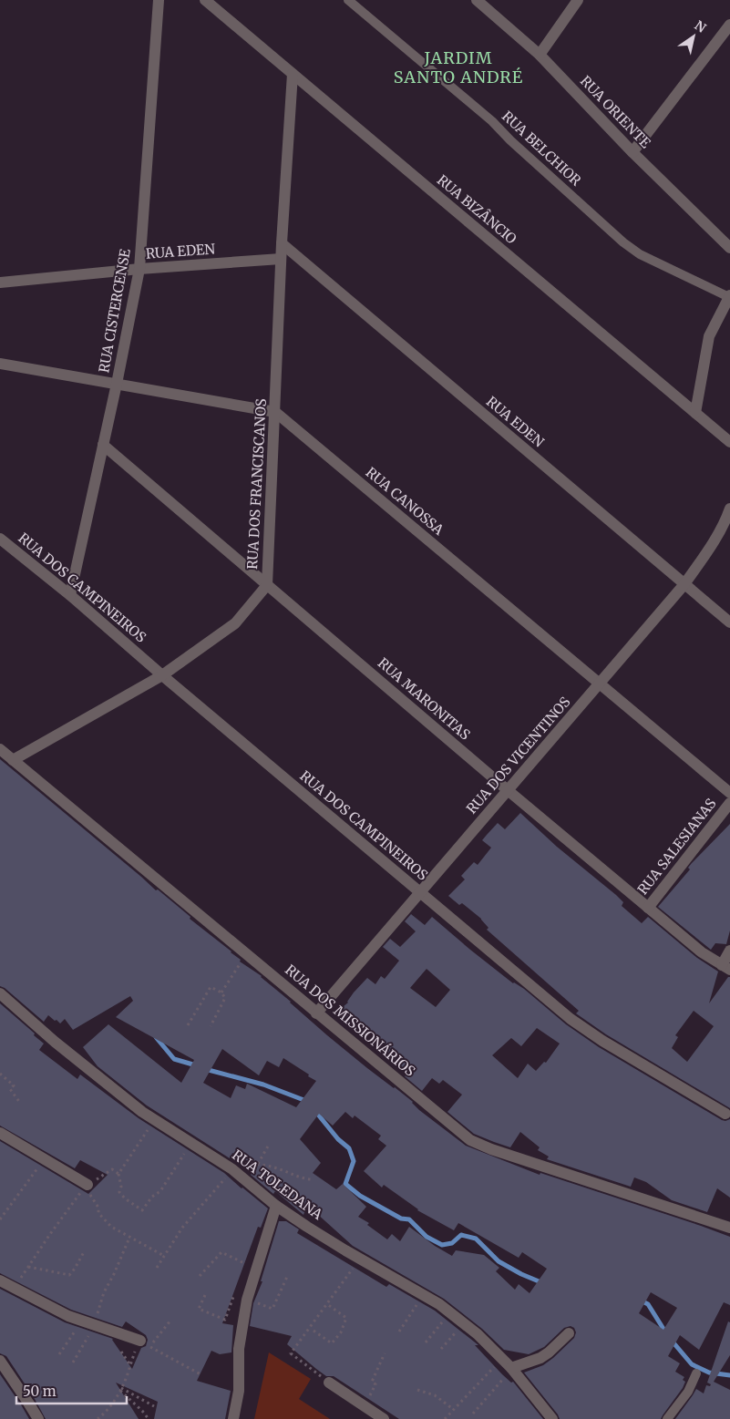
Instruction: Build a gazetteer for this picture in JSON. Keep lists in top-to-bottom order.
{
  "streets": {
    "street": [
      "RUA ORIENTE",
      "RUA BIZÂNCIO",
      "RUA EDEN",
      "RUA CISTERCENSE",
      "RUA DOS FRANCISCANOS",
      "RUA CANOSSA",
      "RUA DOS CAMPINEIROS",
      "RUA MARONITAS",
      "RUA DOS VICENTINOS",
      "RUA SALESIANAS",
      "RUA DOS MISSIONÁRIOS",
      "RUA TOLEDANA"
    ],
    "lane": ["RUA BELCHIOR"]
  },
  "crossings": [
    ["RUA BIZÂNCIO", "RUA DOS FRANCISCANOS"],
    ["RUA EDEN", "RUA CISTERCENSE"],
    ["RUA EDEN", "RUA DOS FRANCISCANOS"],
    ["RUA EDEN", "RUA DOS VICENTINOS"],
    ["RUA CISTERCENSE", "RUA CANOSSA"],
    ["RUA CISTERCENSE", "RUA DOS CAMPINEIROS"],
    ["RUA CISTERCENSE", "RUA MARONITAS"],
    ["RUA DOS FRANCISCANOS", "RUA CANOSSA"],
    ["RUA DOS FRANCISCANOS", "RUA DOS CAMPINEIROS"],
    ["RUA DOS FRANCISCANOS", "RUA MARONITAS"],
    ["RUA DOS FRANCISCANOS", "RUA DOS MISSIONÁRIOS"],
    ["RUA CANOSSA", "RUA DOS VICENTINOS"],
    ["RUA DOS CAMPINEIROS", "RUA DOS VICENTINOS"],
    ["RUA MARONITAS", "RUA DOS VICENTINOS"],
    ["RUA MARONITAS", "RUA SALESIANAS"],
    ["RUA DOS VICENTINOS", "RUA DOS MISSIONÁRIOS"]
  ],
  "districts": ["JARDIM SANTO ANDRÉ"],
  "scale_bar": "50 m",
  "north": "top right"
}
